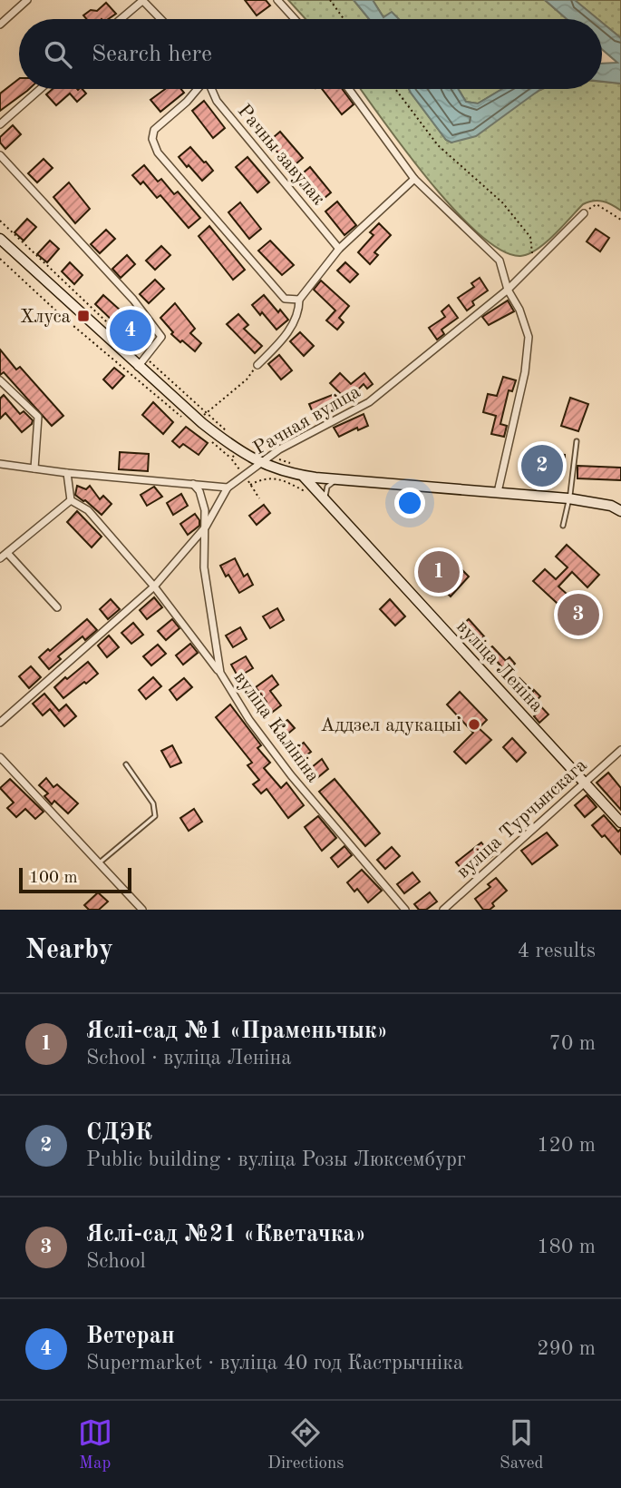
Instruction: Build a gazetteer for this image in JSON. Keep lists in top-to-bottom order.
{
  "streets": {
    "street": [
      "Рачны завулак",
      "Рачная вуліца",
      "вуліца Леніна",
      "вуліца Калініна",
      "вуліца Турчынскага"
    ]
  },
  "crossings": [
    ["Рачная вуліца", "вуліца Калініна"],
    ["вуліца Леніна", "вуліца Турчынскага"]
  ],
  "places": {
    "transit": ["Хлуса"],
    "other": ["Аддзел адукацыі"]
  },
  "scale_bar": "100 m",
  "page": {
    "search": "Search here",
    "pins": [
      "4",
      "2",
      "1",
      "3"
    ],
    "scale": "100 m",
    "heading": ["Nearby", "4 results"],
    "list": [
      {
        "mark": "1",
        "name": "Яслі-сад №1 «Праменьчык»",
        "note": "School · вуліца Леніна",
        "value": "70 m"
      },
      {
        "mark": "2",
        "name": "СДЭК",
        "note": "Public building · вуліца Розы Люксембург",
        "value": "120 m"
      },
      {
        "mark": "3",
        "name": "Яслі-сад №21 «Кветачка»",
        "note": "School",
        "value": "180 m"
      },
      {
        "mark": "4",
        "name": "Ветеран",
        "note": "Supermarket · вуліца 40 год Кастрычніка",
        "value": "290 m"
      }
    ],
    "nav": ["Map", "Directions", "Saved"]
  }
}
